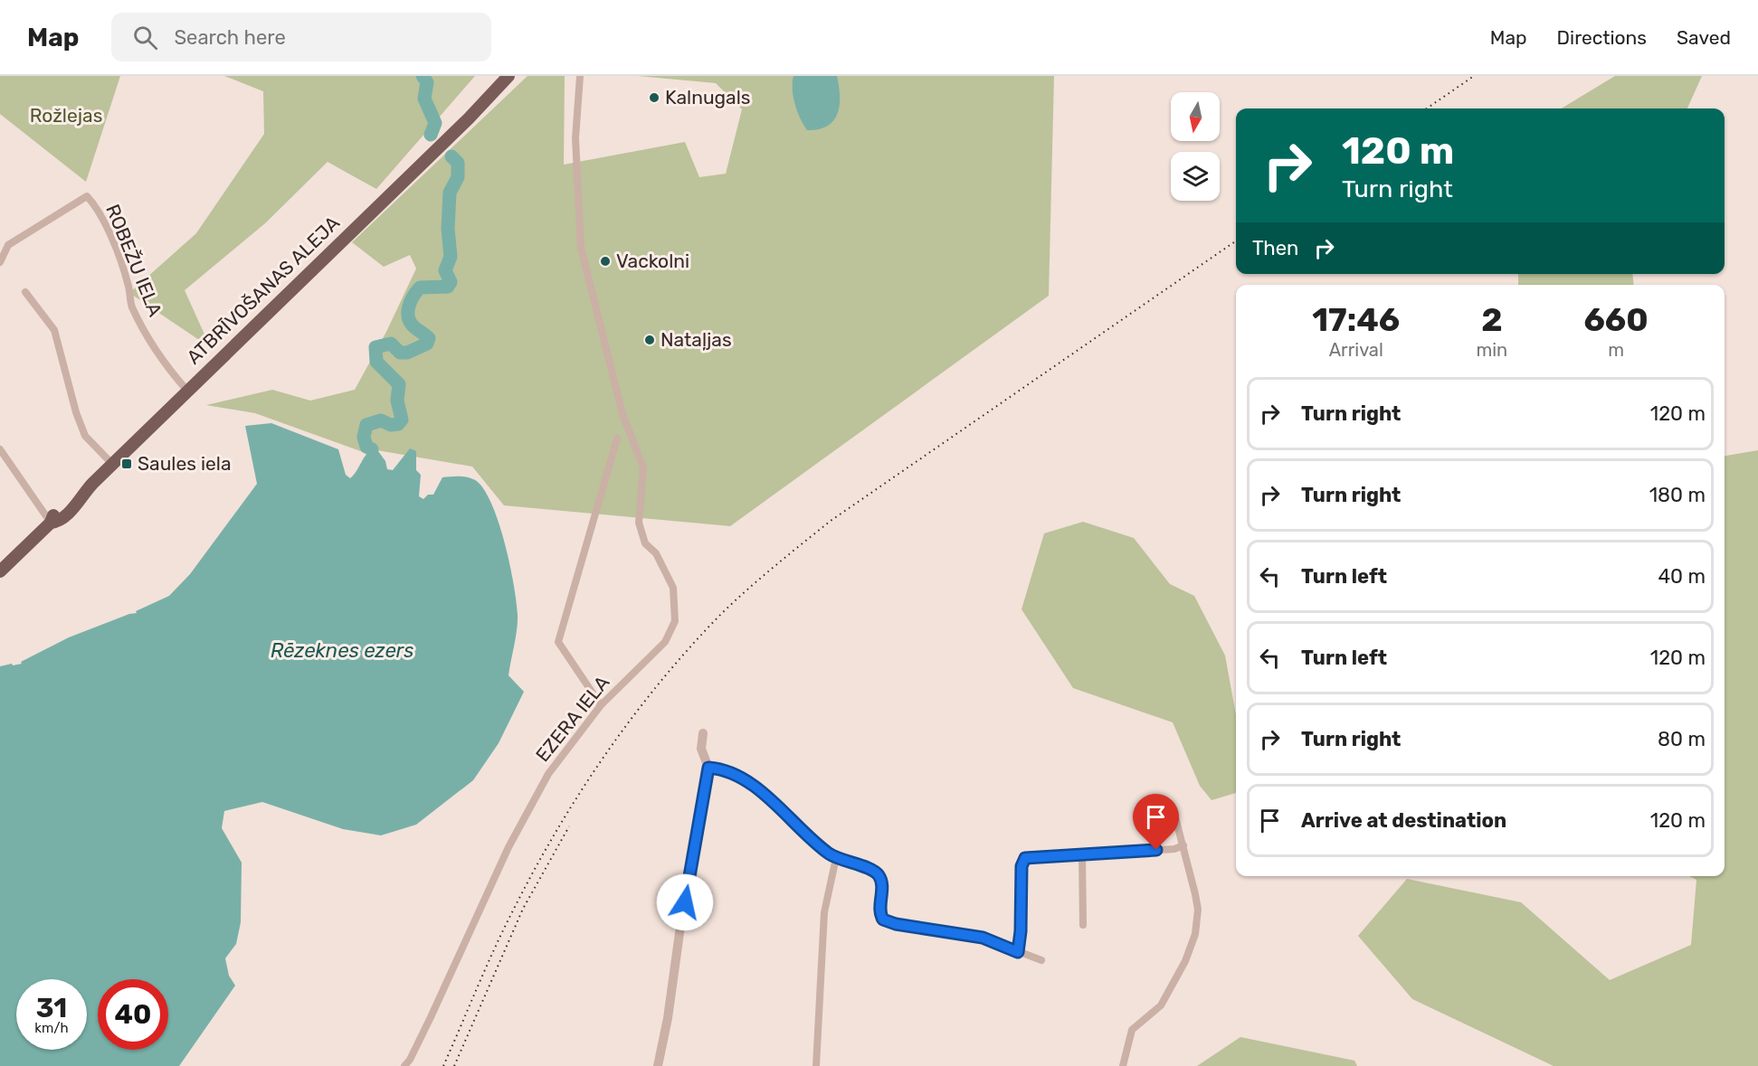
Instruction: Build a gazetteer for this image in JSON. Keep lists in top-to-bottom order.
{
  "streets": {
    "main road": ["ATBRĪVOŠANAS ALEJA"],
    "street": ["ROBEŽU IELA", "EZERA IELA"]
  },
  "crossings": [
    ["ROBEŽU IELA", "ATBRĪVOŠANAS ALEJA"]
  ],
  "water": ["Rēzeknes ezers"],
  "parks": ["Rožlejas"],
  "places": {
    "other": ["Kalnugals", "Vackolni", "Nataļjas"],
    "transit": ["Saules iela"]
  },
  "north": "bottom",
  "page": {
    "header": "Map",
    "search": "Search here",
    "nav": ["Map", "Directions", "Saved"],
    "turn": ["120 m", "Turn right"],
    "then": "Then",
    "eta": [
      "17:46",
      "Arrival",
      "2",
      "min",
      "660",
      "m"
    ],
    "list": [
      {
        "name": "Turn right",
        "value": "120 m"
      },
      {
        "name": "Turn right",
        "value": "180 m"
      },
      {
        "name": "Turn left",
        "value": "40 m"
      },
      {
        "name": "Turn left",
        "value": "120 m"
      },
      {
        "name": "Turn right",
        "value": "80 m"
      },
      {
        "name": "Arrive at destination",
        "value": "120 m"
      }
    ],
    "speed": "31 km/h",
    "limit": "40"
  }
}
